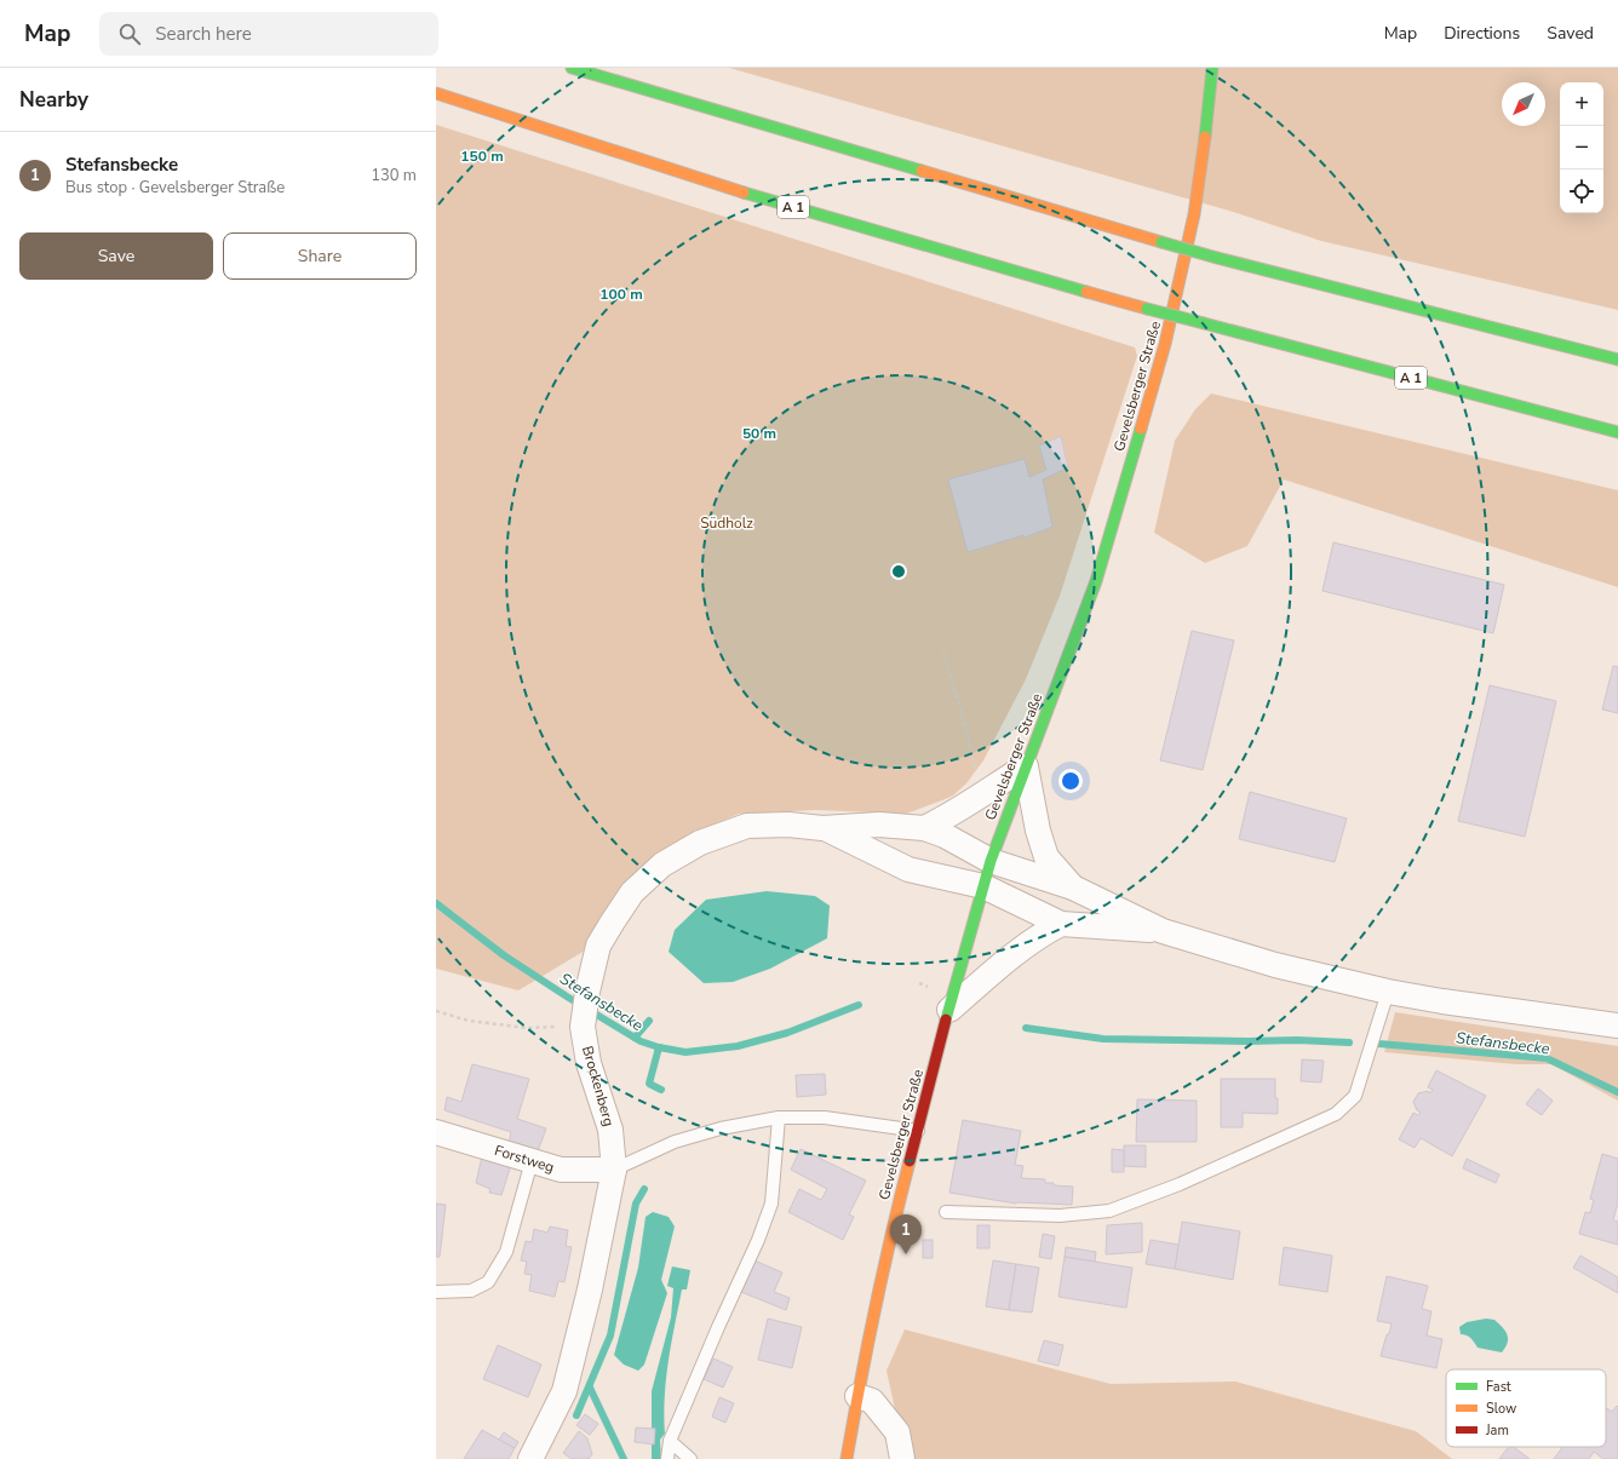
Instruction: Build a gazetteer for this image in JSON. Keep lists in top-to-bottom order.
{
  "streets": {
    "main road": ["A 1", "Gevelsberger Straße"],
    "street": ["Brockenberg", "Forstweg"]
  },
  "crossings": [
    ["Gevelsberger Straße", "Brockenberg"],
    ["Brockenberg", "Forstweg"]
  ],
  "water": ["Stefansbecke"],
  "parks": ["Südholz"],
  "legend": ["Fast", "Slow", "Jam"],
  "north": "bottom left",
  "page": {
    "header": "Map",
    "search": "Search here",
    "nav": ["Map", "Directions", "Saved"],
    "heading": "Nearby",
    "map_buttons": ["+", "−"],
    "list": [
      {
        "mark": "1",
        "name": "Stefansbecke",
        "note": "Bus stop · Gevelsberger Straße",
        "value": "130 m"
      }
    ],
    "buttons": ["Save", "Share"],
    "pins": "1"
  },
  "rings": ["150 m", "100 m", "50 m"]
}
